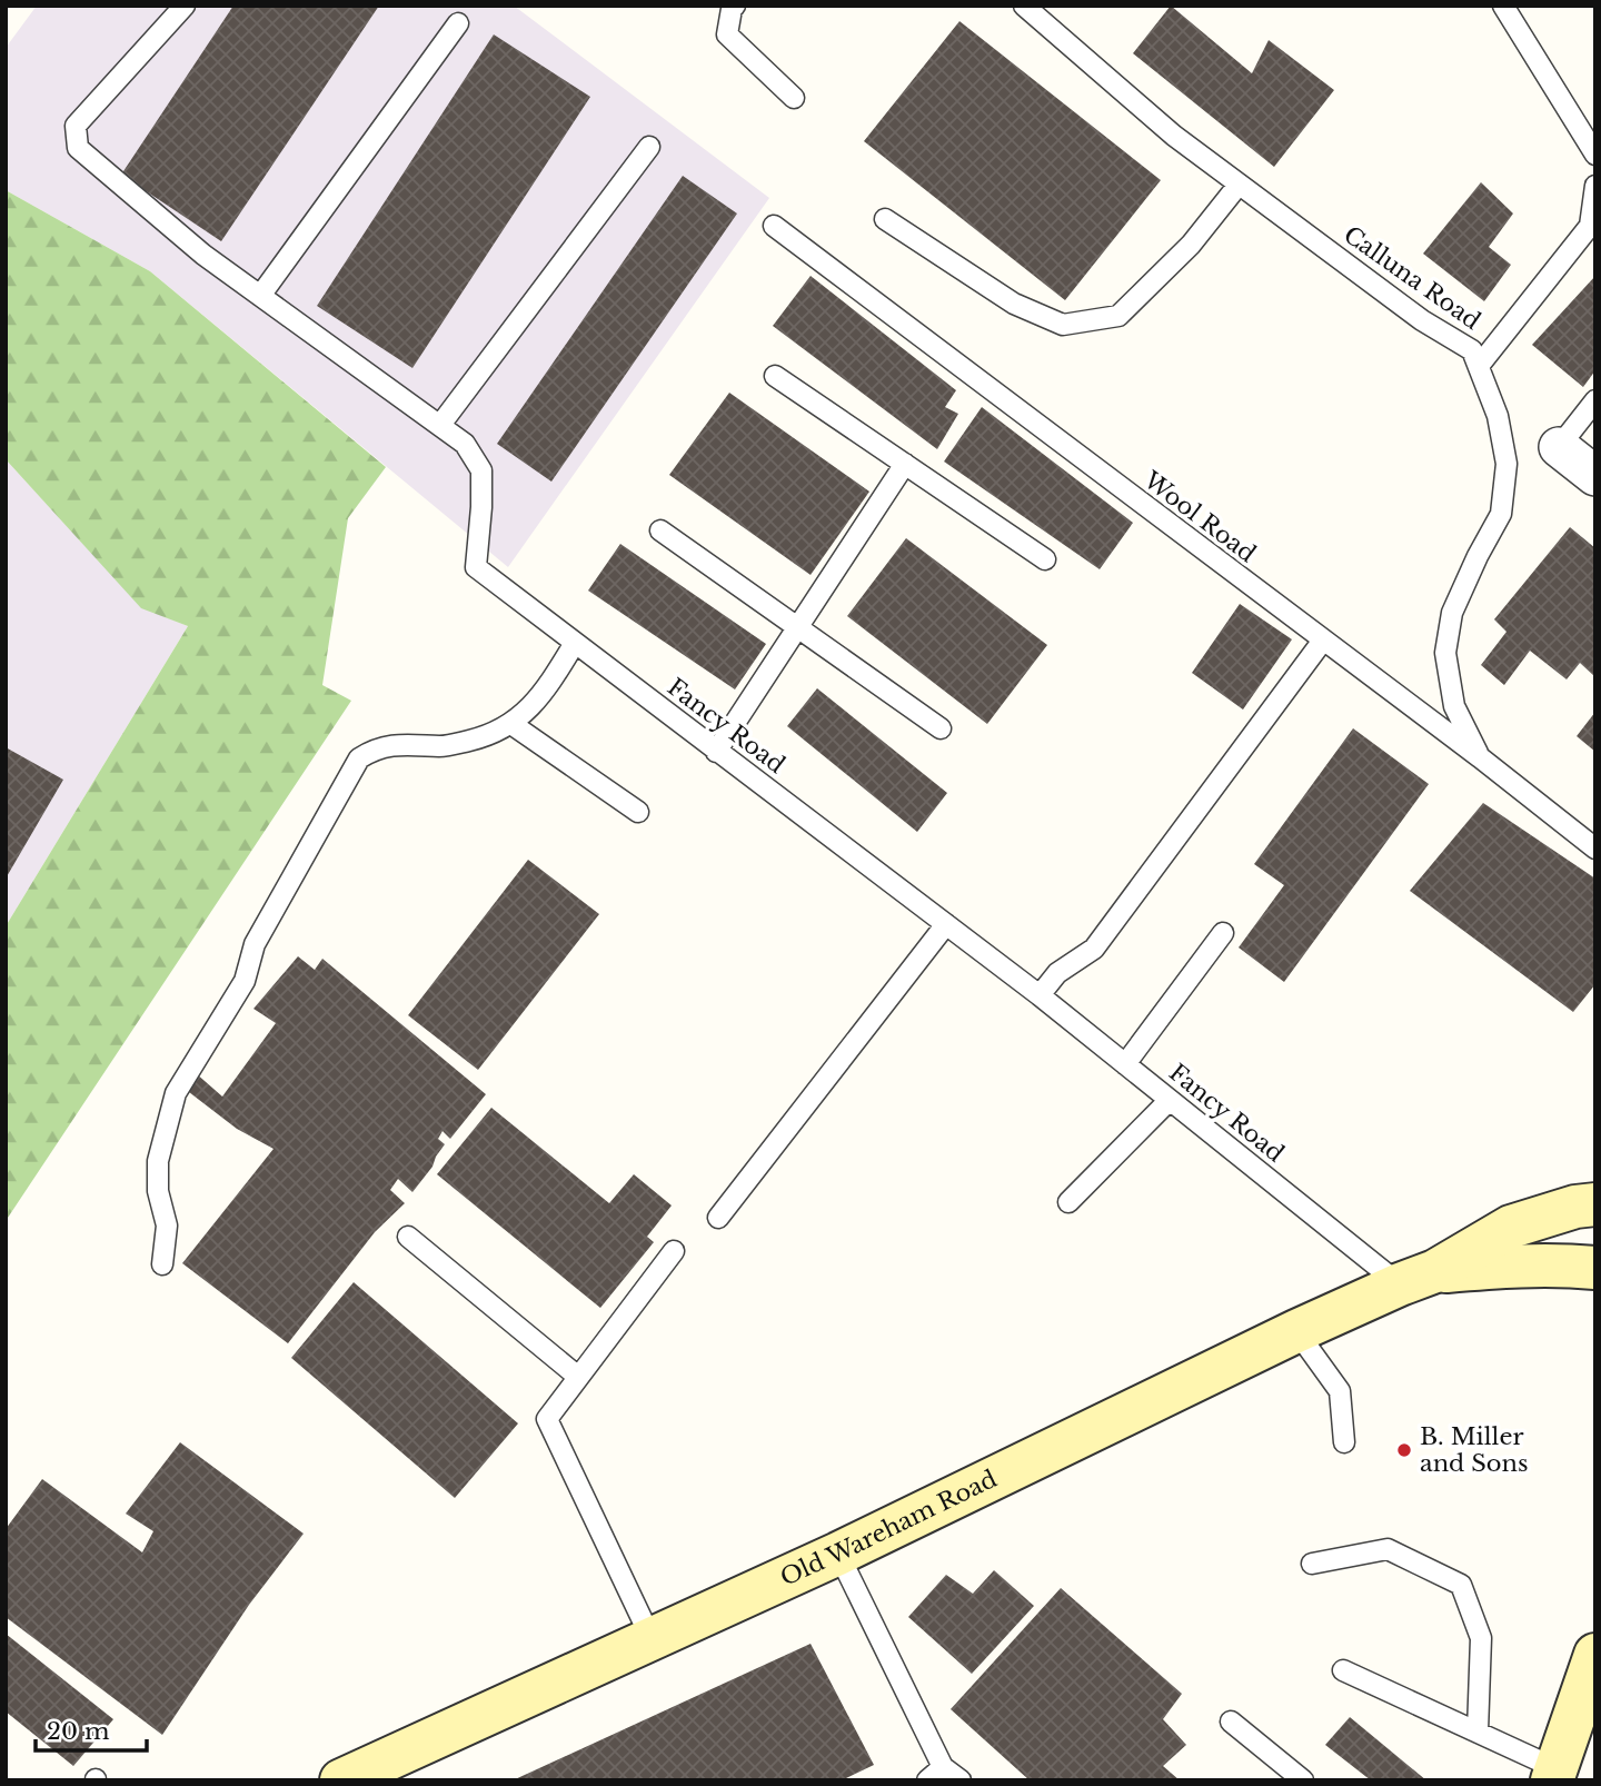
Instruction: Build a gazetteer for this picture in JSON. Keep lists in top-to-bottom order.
{
  "streets": {
    "street": ["Old Wareham Road"],
    "lane": ["Calluna Road", "Wool Road", "Fancy Road"]
  },
  "crossings": [
    ["Calluna Road", "Wool Road"],
    ["Fancy Road", "Old Wareham Road"]
  ],
  "places": ["B. Miller and Sons"],
  "scale_bar": "20 m"
}
